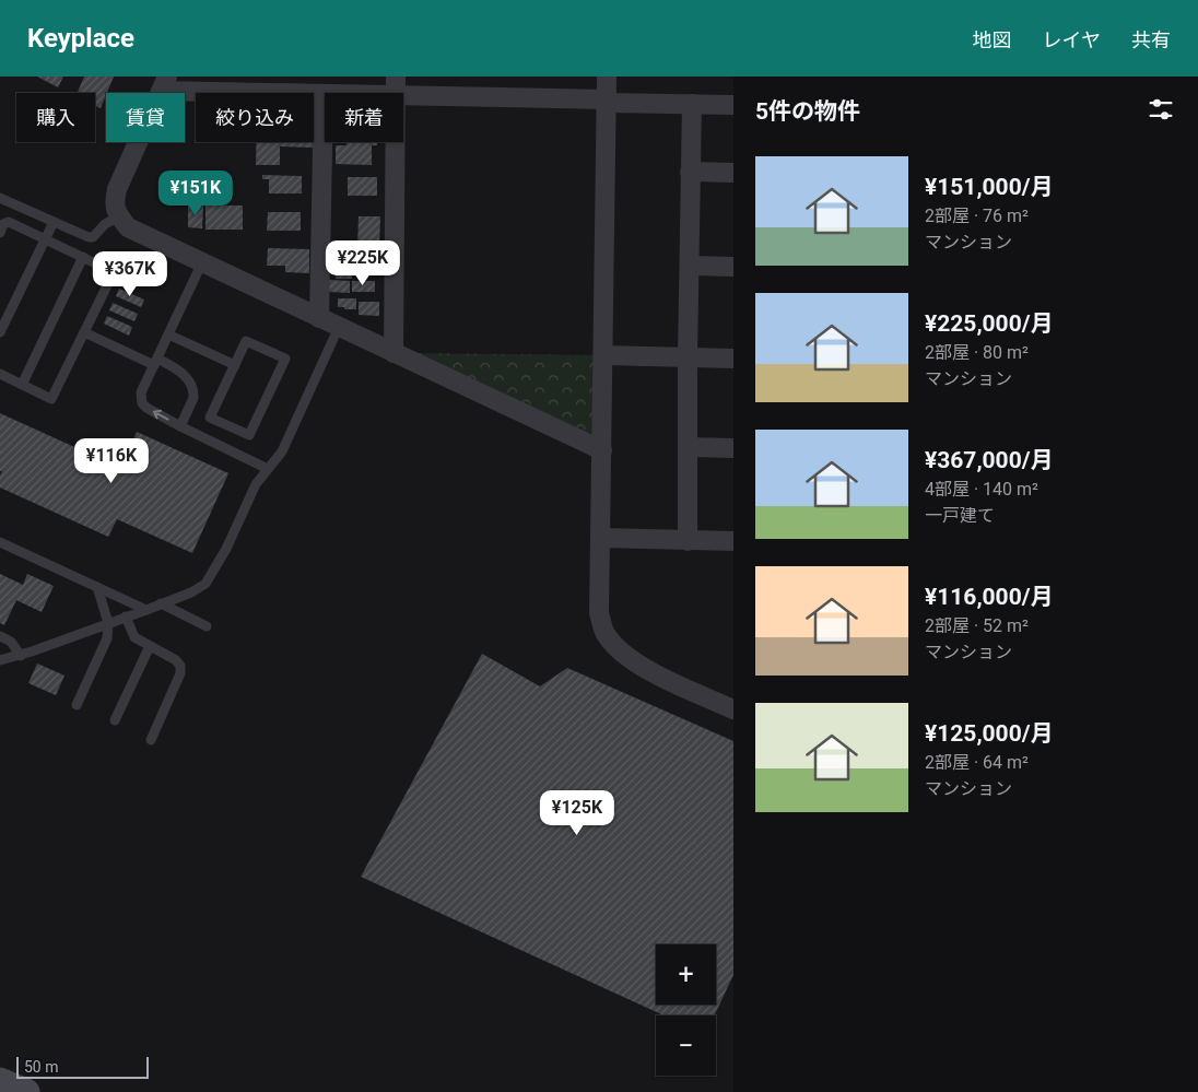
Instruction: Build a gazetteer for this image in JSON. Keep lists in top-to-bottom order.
{
  "scale_bar": "50 m",
  "page": {
    "header": "Keyplace",
    "nav": ["地図", "レイヤ", "共有"],
    "heading": "5件の物件",
    "chip": [
      "購入",
      "賃貸",
      "絞り込み",
      "新着"
    ],
    "list": [
      {
        "name": "¥151,000/月",
        "note": "2部屋 · 76 m² · マンション"
      },
      {
        "name": "¥225,000/月",
        "note": "2部屋 · 80 m² · マンション"
      },
      {
        "name": "¥367,000/月",
        "note": "4部屋 · 140 m² · 一戸建て"
      },
      {
        "name": "¥116,000/月",
        "note": "2部屋 · 52 m² · マンション"
      },
      {
        "name": "¥125,000/月",
        "note": "2部屋 · 64 m² · マンション"
      }
    ],
    "price": [
      "¥151K",
      "¥225K",
      "¥367K",
      "¥116K",
      "¥125K"
    ],
    "map_buttons": ["+", "−"],
    "scale": "50 m"
  }
}
